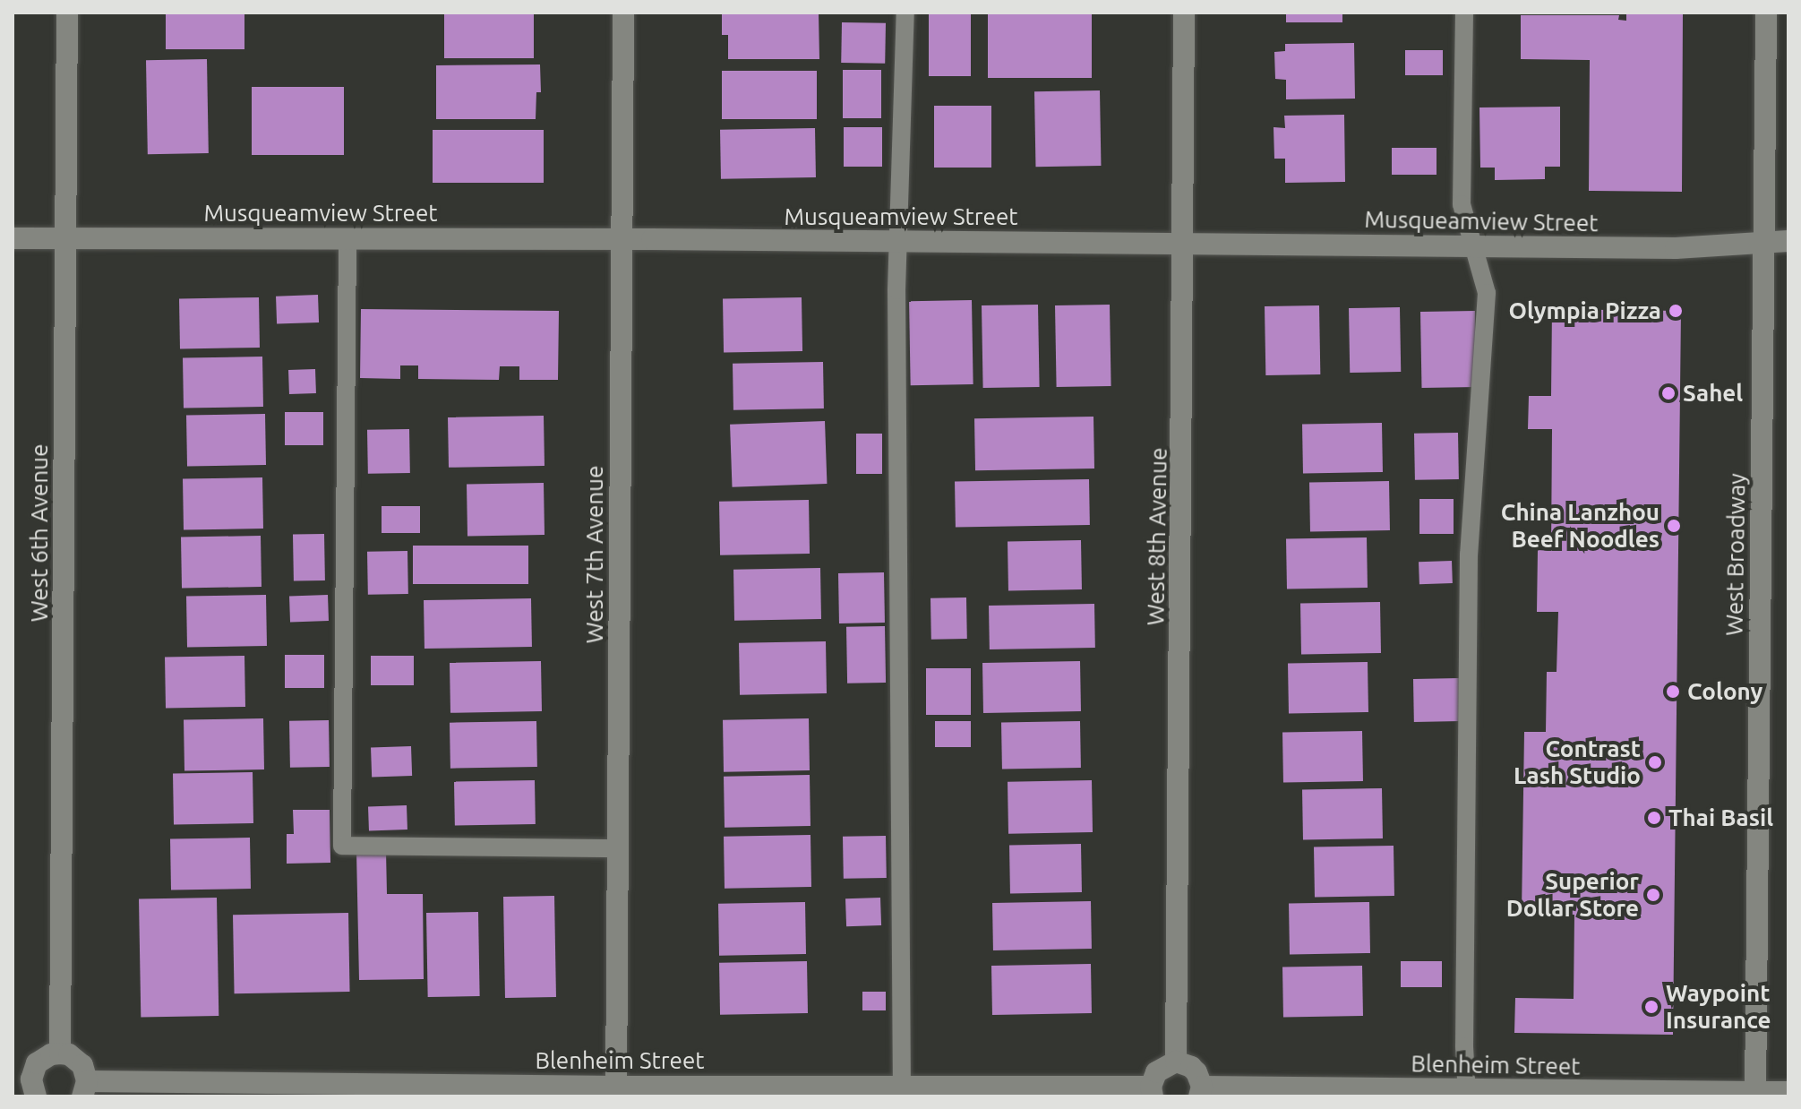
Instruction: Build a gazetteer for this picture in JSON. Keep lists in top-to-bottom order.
{
  "streets": {
    "street": [
      "Musqueamview Street",
      "West 6th Avenue",
      "West 8th Avenue",
      "West 7th Avenue",
      "West Broadway",
      "Blenheim Street"
    ]
  },
  "crossings": [
    ["Musqueamview Street", "West 6th Avenue"],
    ["Musqueamview Street", "West 8th Avenue"],
    ["Musqueamview Street", "West 7th Avenue"],
    ["Musqueamview Street", "West Broadway"],
    ["West 7th Avenue", "Blenheim Street"],
    ["West Broadway", "Blenheim Street"]
  ],
  "places": [
    "Olympia Pizza",
    "Sahel",
    "China Lanzhou Beef Noodles",
    "Colony",
    "Contrast Lash Studio",
    "Thai Basil",
    "Superior Dollar Store",
    "Waypoint Insurance"
  ]
}
